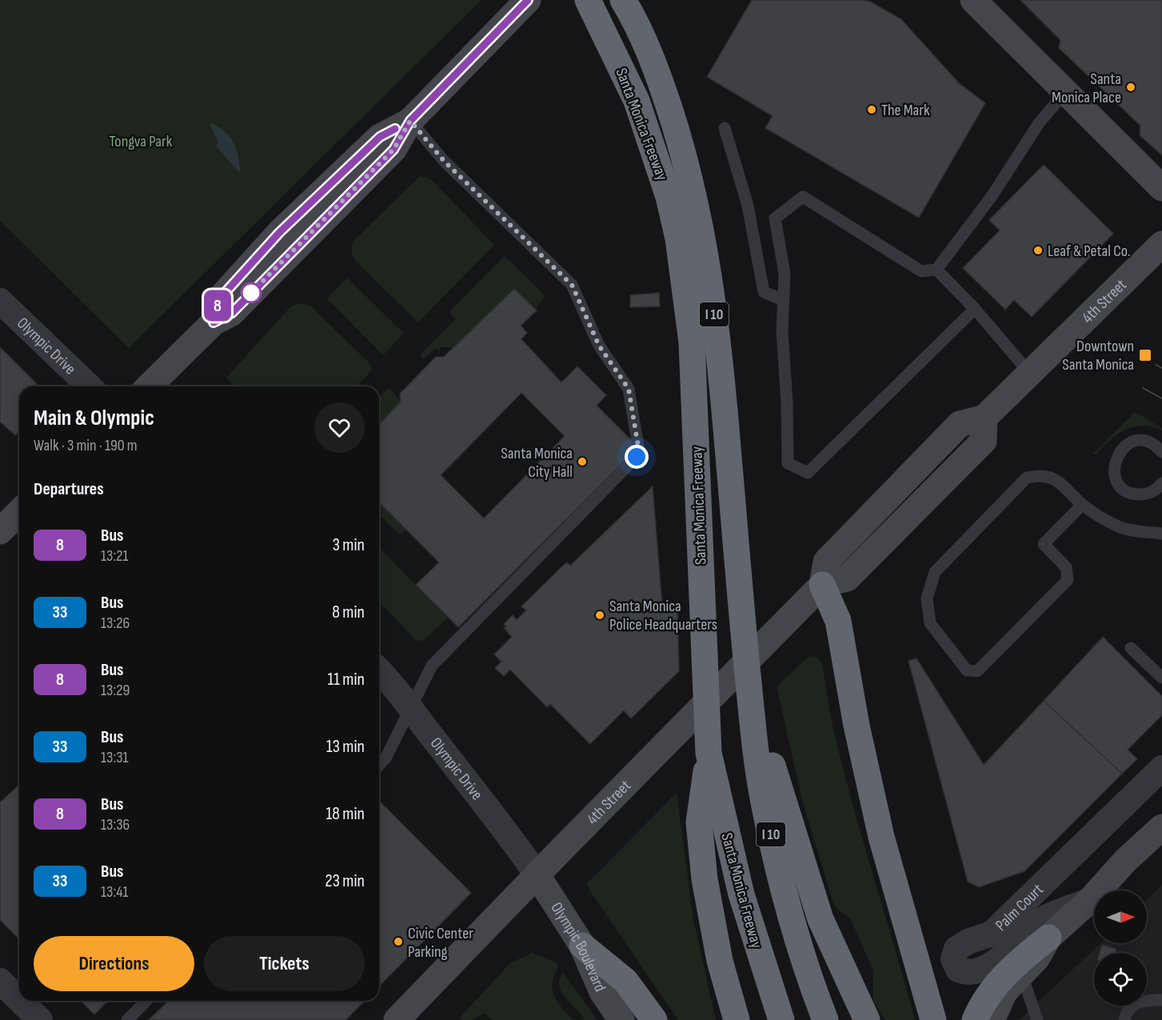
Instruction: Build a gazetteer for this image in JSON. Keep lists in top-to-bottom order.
{
  "streets": {
    "highway": ["Santa Monica Freeway", "I 10"],
    "main road": ["4th Street", "Olympic Boulevard"],
    "street": ["Olympic Drive", "Palm Court"]
  },
  "crossings": [
    ["4th Street", "Olympic Drive"],
    ["4th Street", "Olympic Boulevard"],
    ["Olympic Drive", "Olympic Boulevard"]
  ],
  "parks": ["Tongva Park"],
  "places": {
    "other": [
      "Santa Monica Place",
      "The Mark",
      "Leaf & Petal Co.",
      "Santa Monica City Hall",
      "Santa Monica Police Headquarters",
      "Civic Center Parking"
    ],
    "transit": ["Downtown Santa Monica"]
  },
  "lines": ["bus line 8"],
  "north": "right",
  "page": {
    "on_map": "8",
    "heading": [
      ["Main & Olympic", "Walk · 3 min · 190 m"],
      "Departures"
    ],
    "list": [
      {
        "mark": "8",
        "name": "Bus",
        "note": "13:21",
        "value": "3 min"
      },
      {
        "mark": "33",
        "name": "Bus",
        "note": "13:26",
        "value": "8 min"
      },
      {
        "mark": "8",
        "name": "Bus",
        "note": "13:29",
        "value": "11 min"
      },
      {
        "mark": "33",
        "name": "Bus",
        "note": "13:31",
        "value": "13 min"
      },
      {
        "mark": "8",
        "name": "Bus",
        "note": "13:36",
        "value": "18 min"
      },
      {
        "mark": "33",
        "name": "Bus",
        "note": "13:41",
        "value": "23 min"
      }
    ],
    "buttons": ["Directions", "Tickets"]
  }
}
